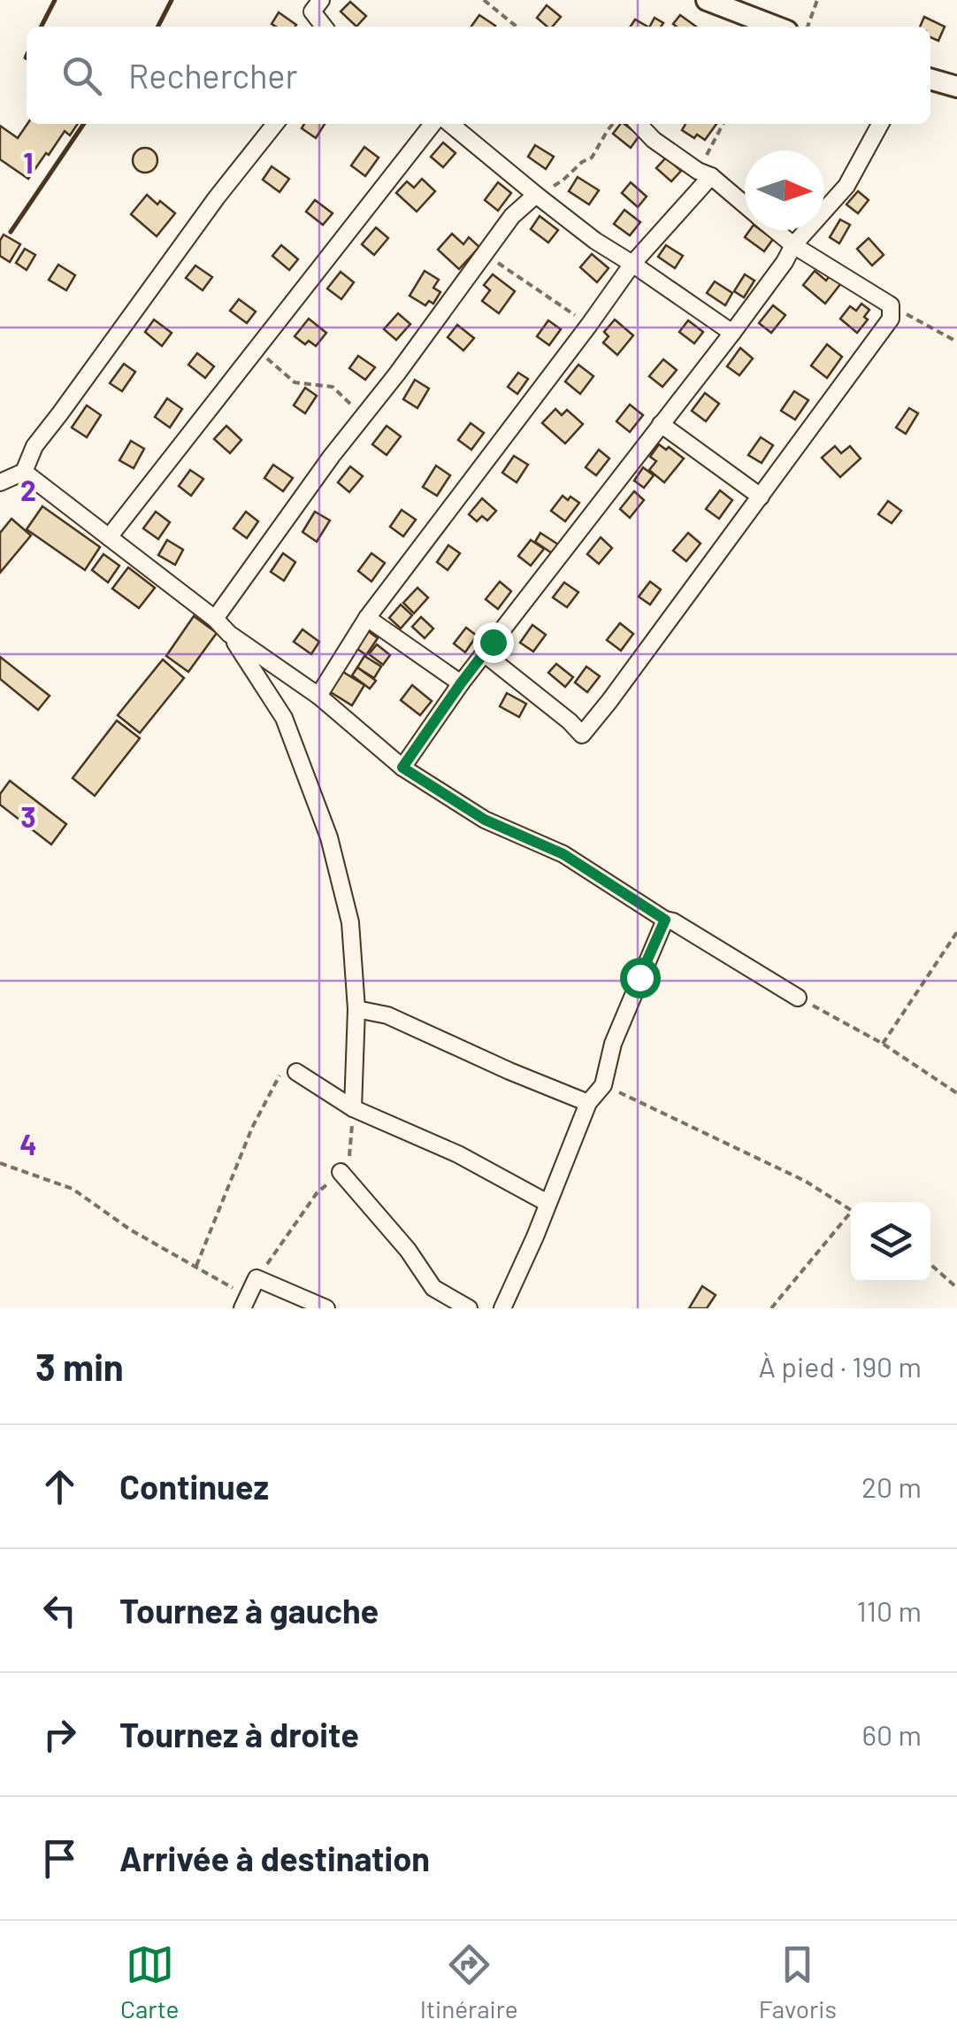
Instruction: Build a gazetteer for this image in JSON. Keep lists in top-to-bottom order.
{
  "north": "right",
  "page": {
    "search": "Rechercher",
    "heading": ["3 min", "À pied · 190 m"],
    "list": [
      ["Continuez", "20 m"],
      ["Tournez à gauche", "110 m"],
      ["Tournez à droite", "60 m"],
      "Arrivée à destination"
    ],
    "nav": ["Carte", "Itinéraire", "Favoris"]
  },
  "grid": {
    "rows": [
      "1",
      "2",
      "3",
      "4"
    ]
  }
}
